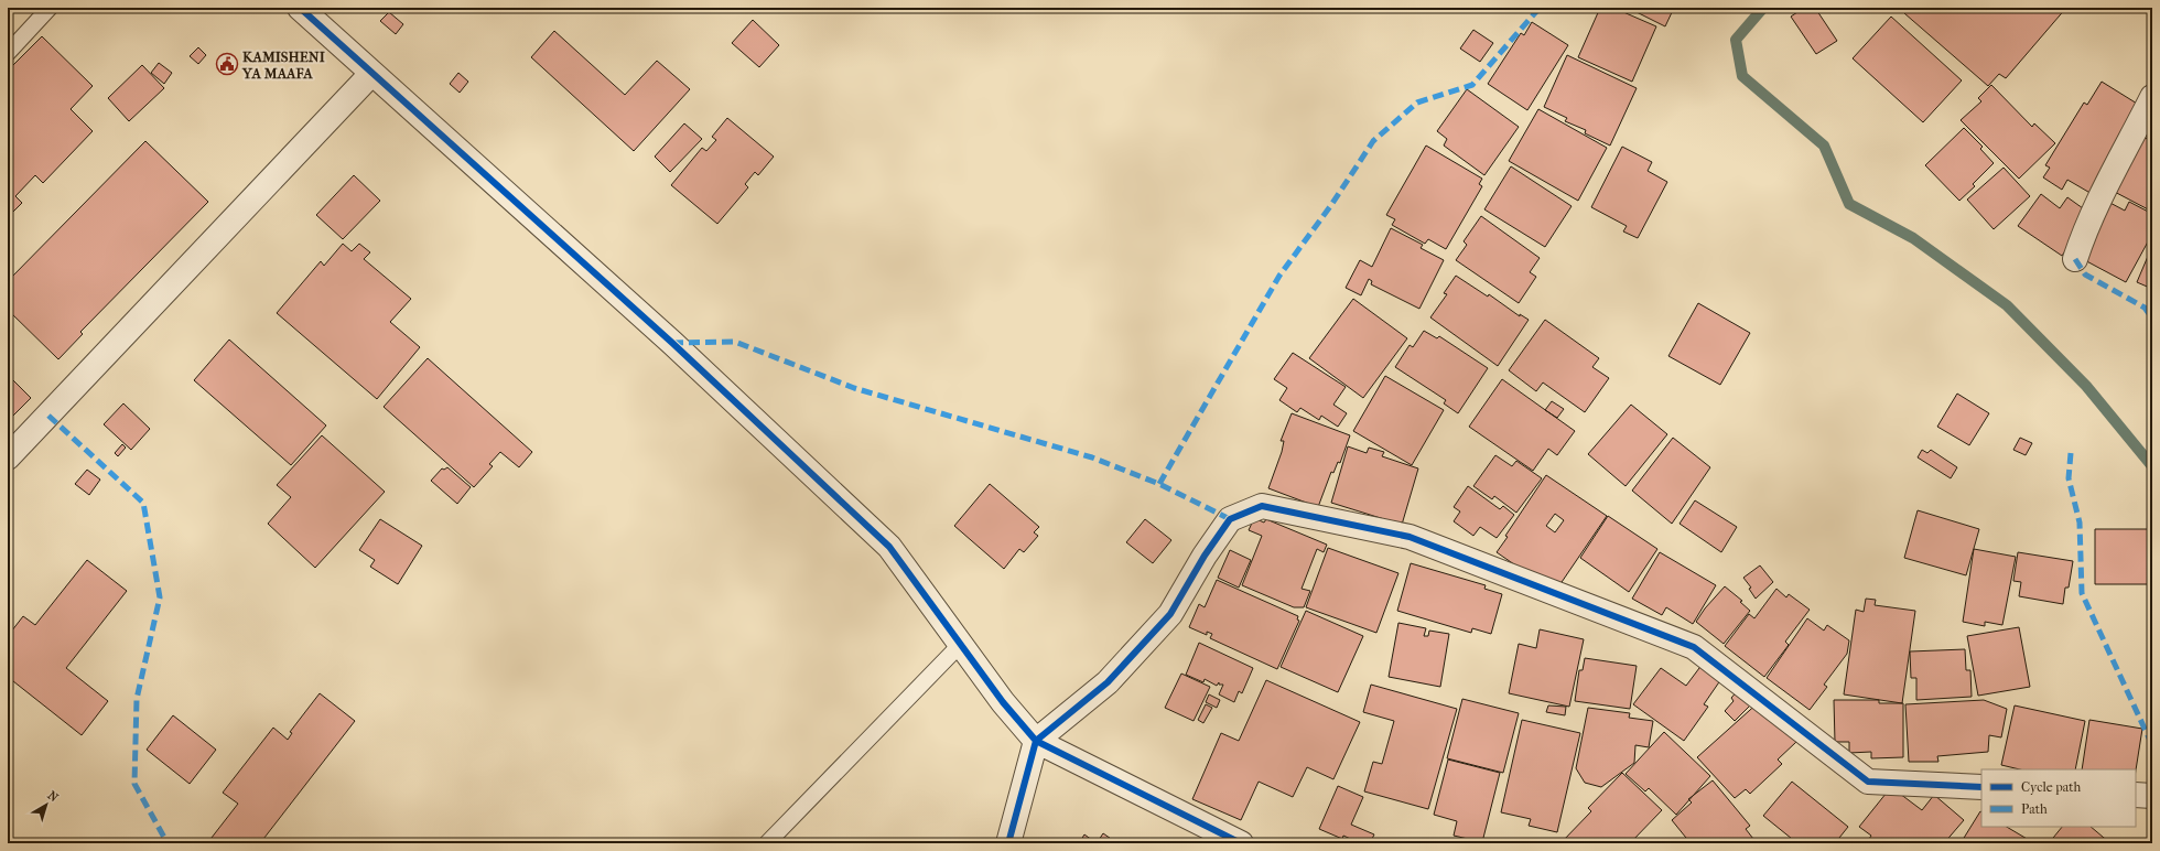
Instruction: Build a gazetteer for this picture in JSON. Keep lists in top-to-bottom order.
{
  "places": {
    "public building": ["KAMISHENI YA MAAFA"]
  },
  "legend": ["Cycle path", "Path"],
  "north": "top right"
}
